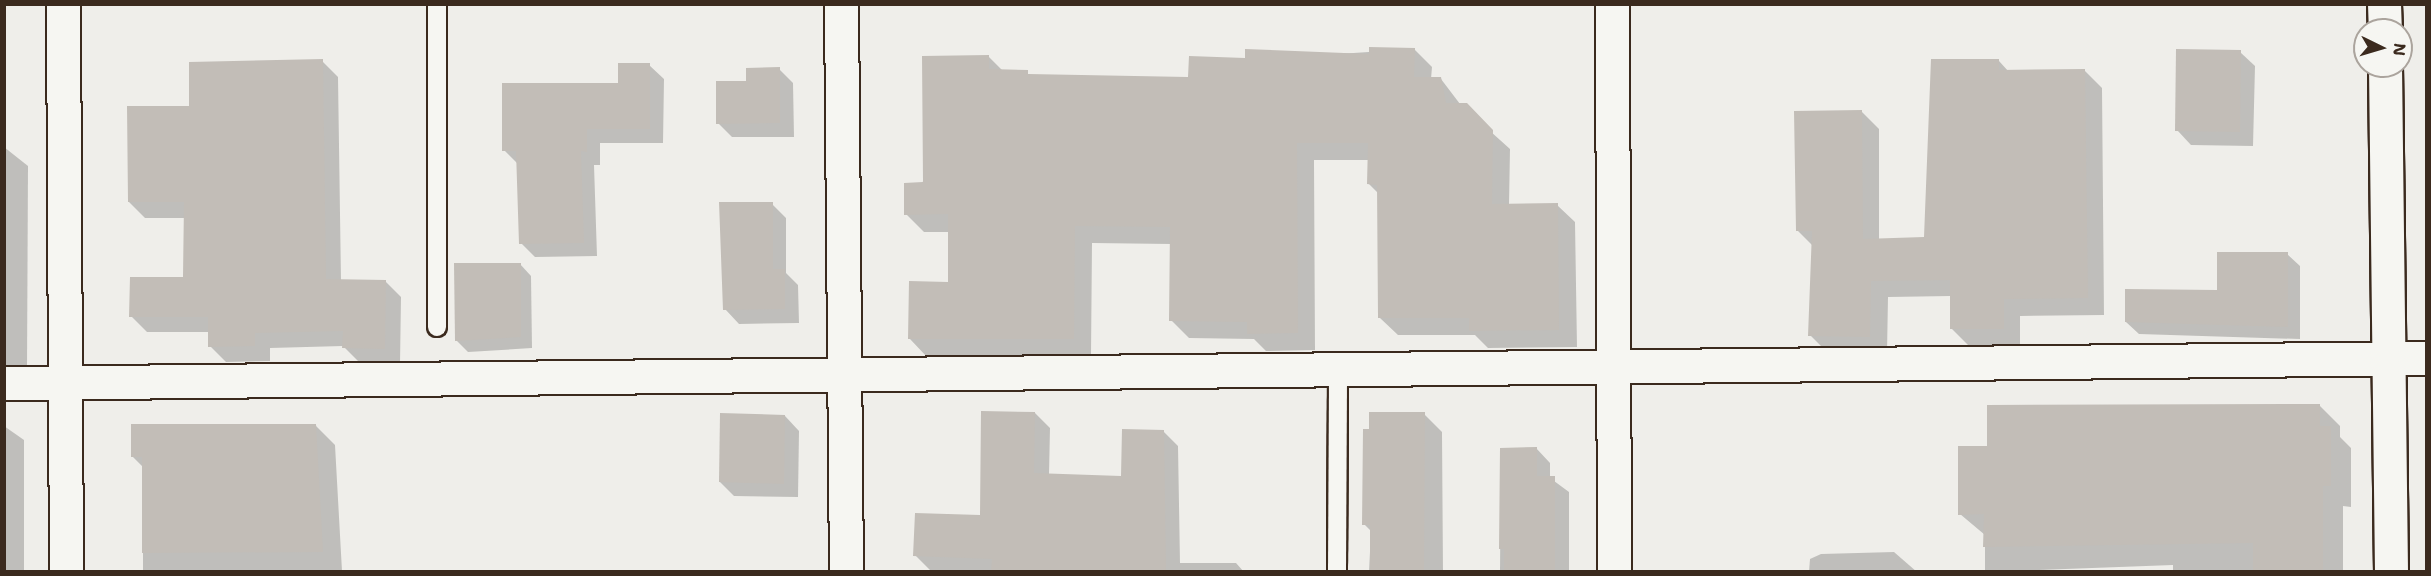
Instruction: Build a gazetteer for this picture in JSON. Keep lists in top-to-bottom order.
{
  "north": "right"
}
